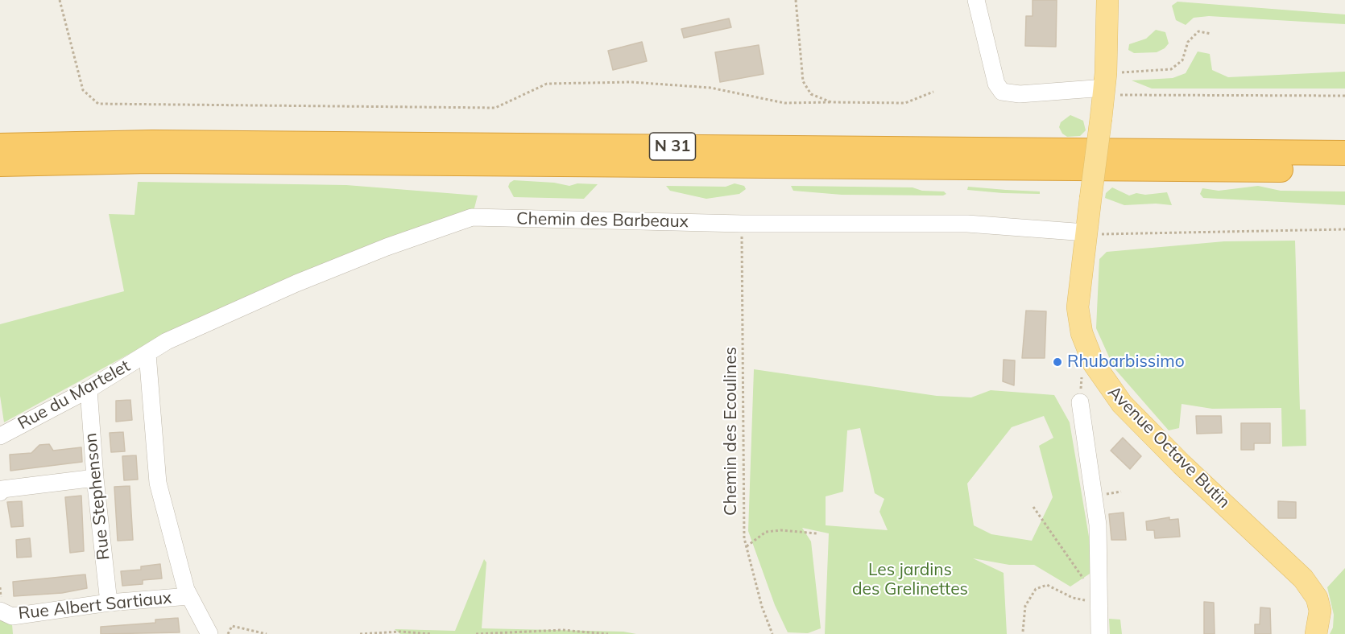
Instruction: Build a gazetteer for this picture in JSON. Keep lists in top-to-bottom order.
{
  "streets": {
    "highway": ["N 31"],
    "main road": ["Avenue Octave Butin"],
    "street": [
      "Chemin des Barbeaux",
      "Rue du Martelet",
      "Rue Stephenson",
      "Rue Albert Sartiaux"
    ],
    "path": ["Chemin des Ecoulines"]
  },
  "crossings": [
    ["Chemin des Barbeaux", "Rue du Martelet"],
    ["Chemin des Barbeaux", "Chemin des Ecoulines"],
    ["Chemin des Barbeaux", "Avenue Octave Butin"],
    ["Rue du Martelet", "Rue Stephenson"],
    ["Rue Stephenson", "Rue Albert Sartiaux"]
  ],
  "parks": ["Les jardins des Grelinettes"],
  "places": ["Rhubarbissimo"]
}
